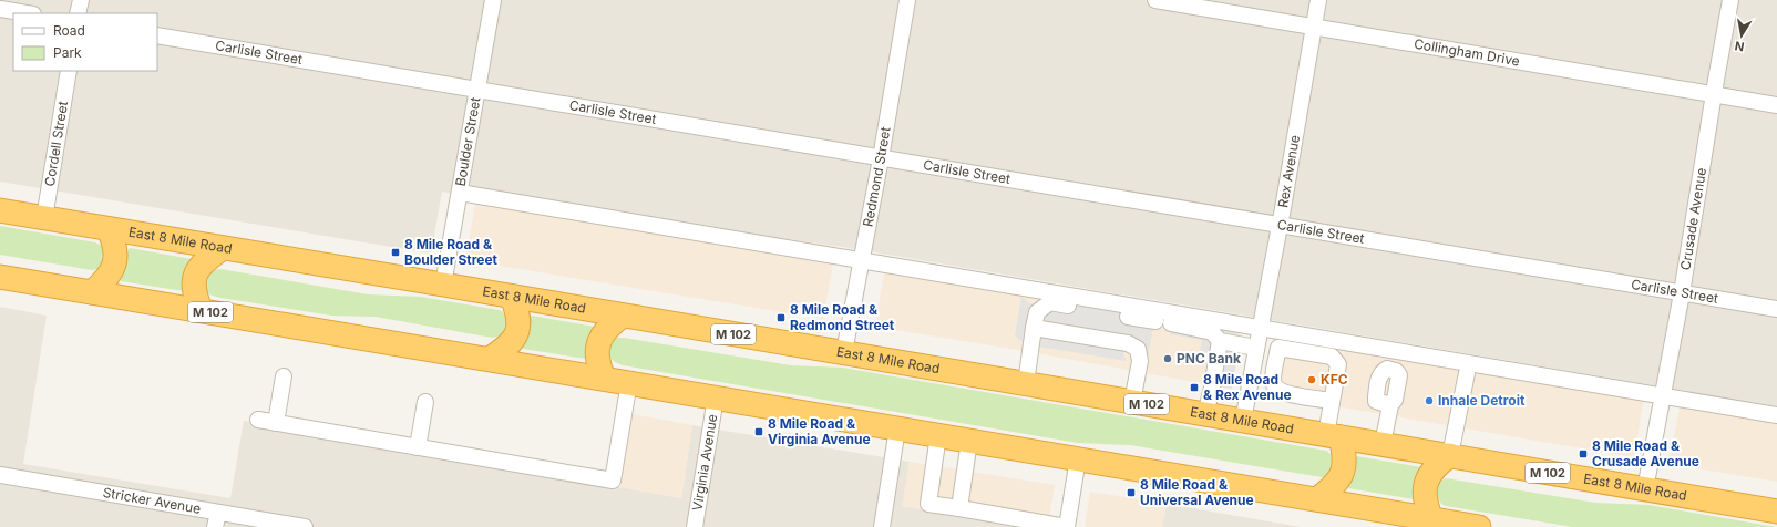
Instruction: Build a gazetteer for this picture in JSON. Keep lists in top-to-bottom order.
{
  "streets": {
    "highway": ["East 8 Mile Road", "M 102"],
    "street": [
      "Carlisle Street",
      "Collingham Drive",
      "Boulder Street",
      "Cordell Street",
      "Rex Avenue",
      "Redmond Street",
      "Crusade Avenue",
      "Virginia Avenue",
      "Stricker Avenue"
    ]
  },
  "crossings": [
    ["Carlisle Street", "Boulder Street"],
    ["Carlisle Street", "Rex Avenue"],
    ["Carlisle Street", "Redmond Street"],
    ["Carlisle Street", "Crusade Avenue"],
    ["Collingham Drive", "Rex Avenue"],
    ["Collingham Drive", "Crusade Avenue"],
    ["Boulder Street", "East 8 Mile Road"],
    ["Cordell Street", "East 8 Mile Road"],
    ["Rex Avenue", "East 8 Mile Road"],
    ["Redmond Street", "East 8 Mile Road"],
    ["Crusade Avenue", "East 8 Mile Road"],
    ["M 102", "Virginia Avenue"]
  ],
  "places": {
    "transit": [
      "8 Mile Road & Boulder Street",
      "8 Mile Road & Redmond Street",
      "8 Mile Road & Rex Avenue",
      "8 Mile Road & Virginia Avenue",
      "8 Mile Road & Crusade Avenue",
      "8 Mile Road & Universal Avenue"
    ],
    "other": ["PNC Bank", "KFC", "Inhale Detroit"]
  },
  "legend": ["Road", "Park"],
  "north": "bottom"
}
